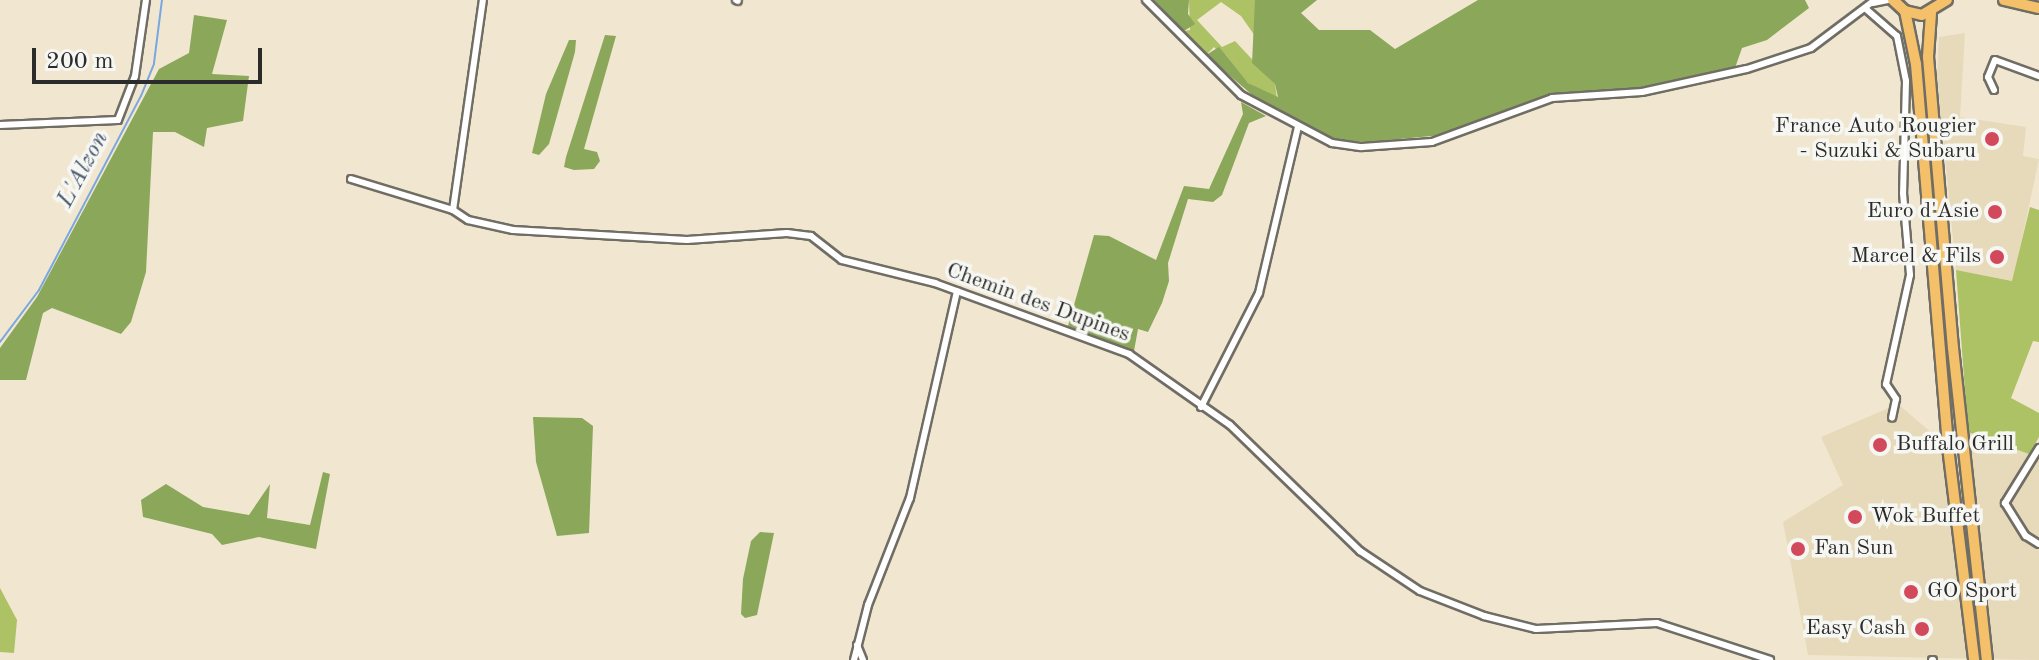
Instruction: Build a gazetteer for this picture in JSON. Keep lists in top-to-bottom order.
{
  "streets": {
    "street": ["Chemin des Dupines"]
  },
  "water": ["L'Alzon"],
  "places": [
    "France Auto Rougier - Suzuki & Subaru",
    "Euro d'Asie",
    "Marcel & Fils",
    "Buffalo Grill",
    "Wok Buffet",
    "Fan Sun",
    "GO Sport",
    "Easy Cash"
  ],
  "scale_bar": "200 m"
}
